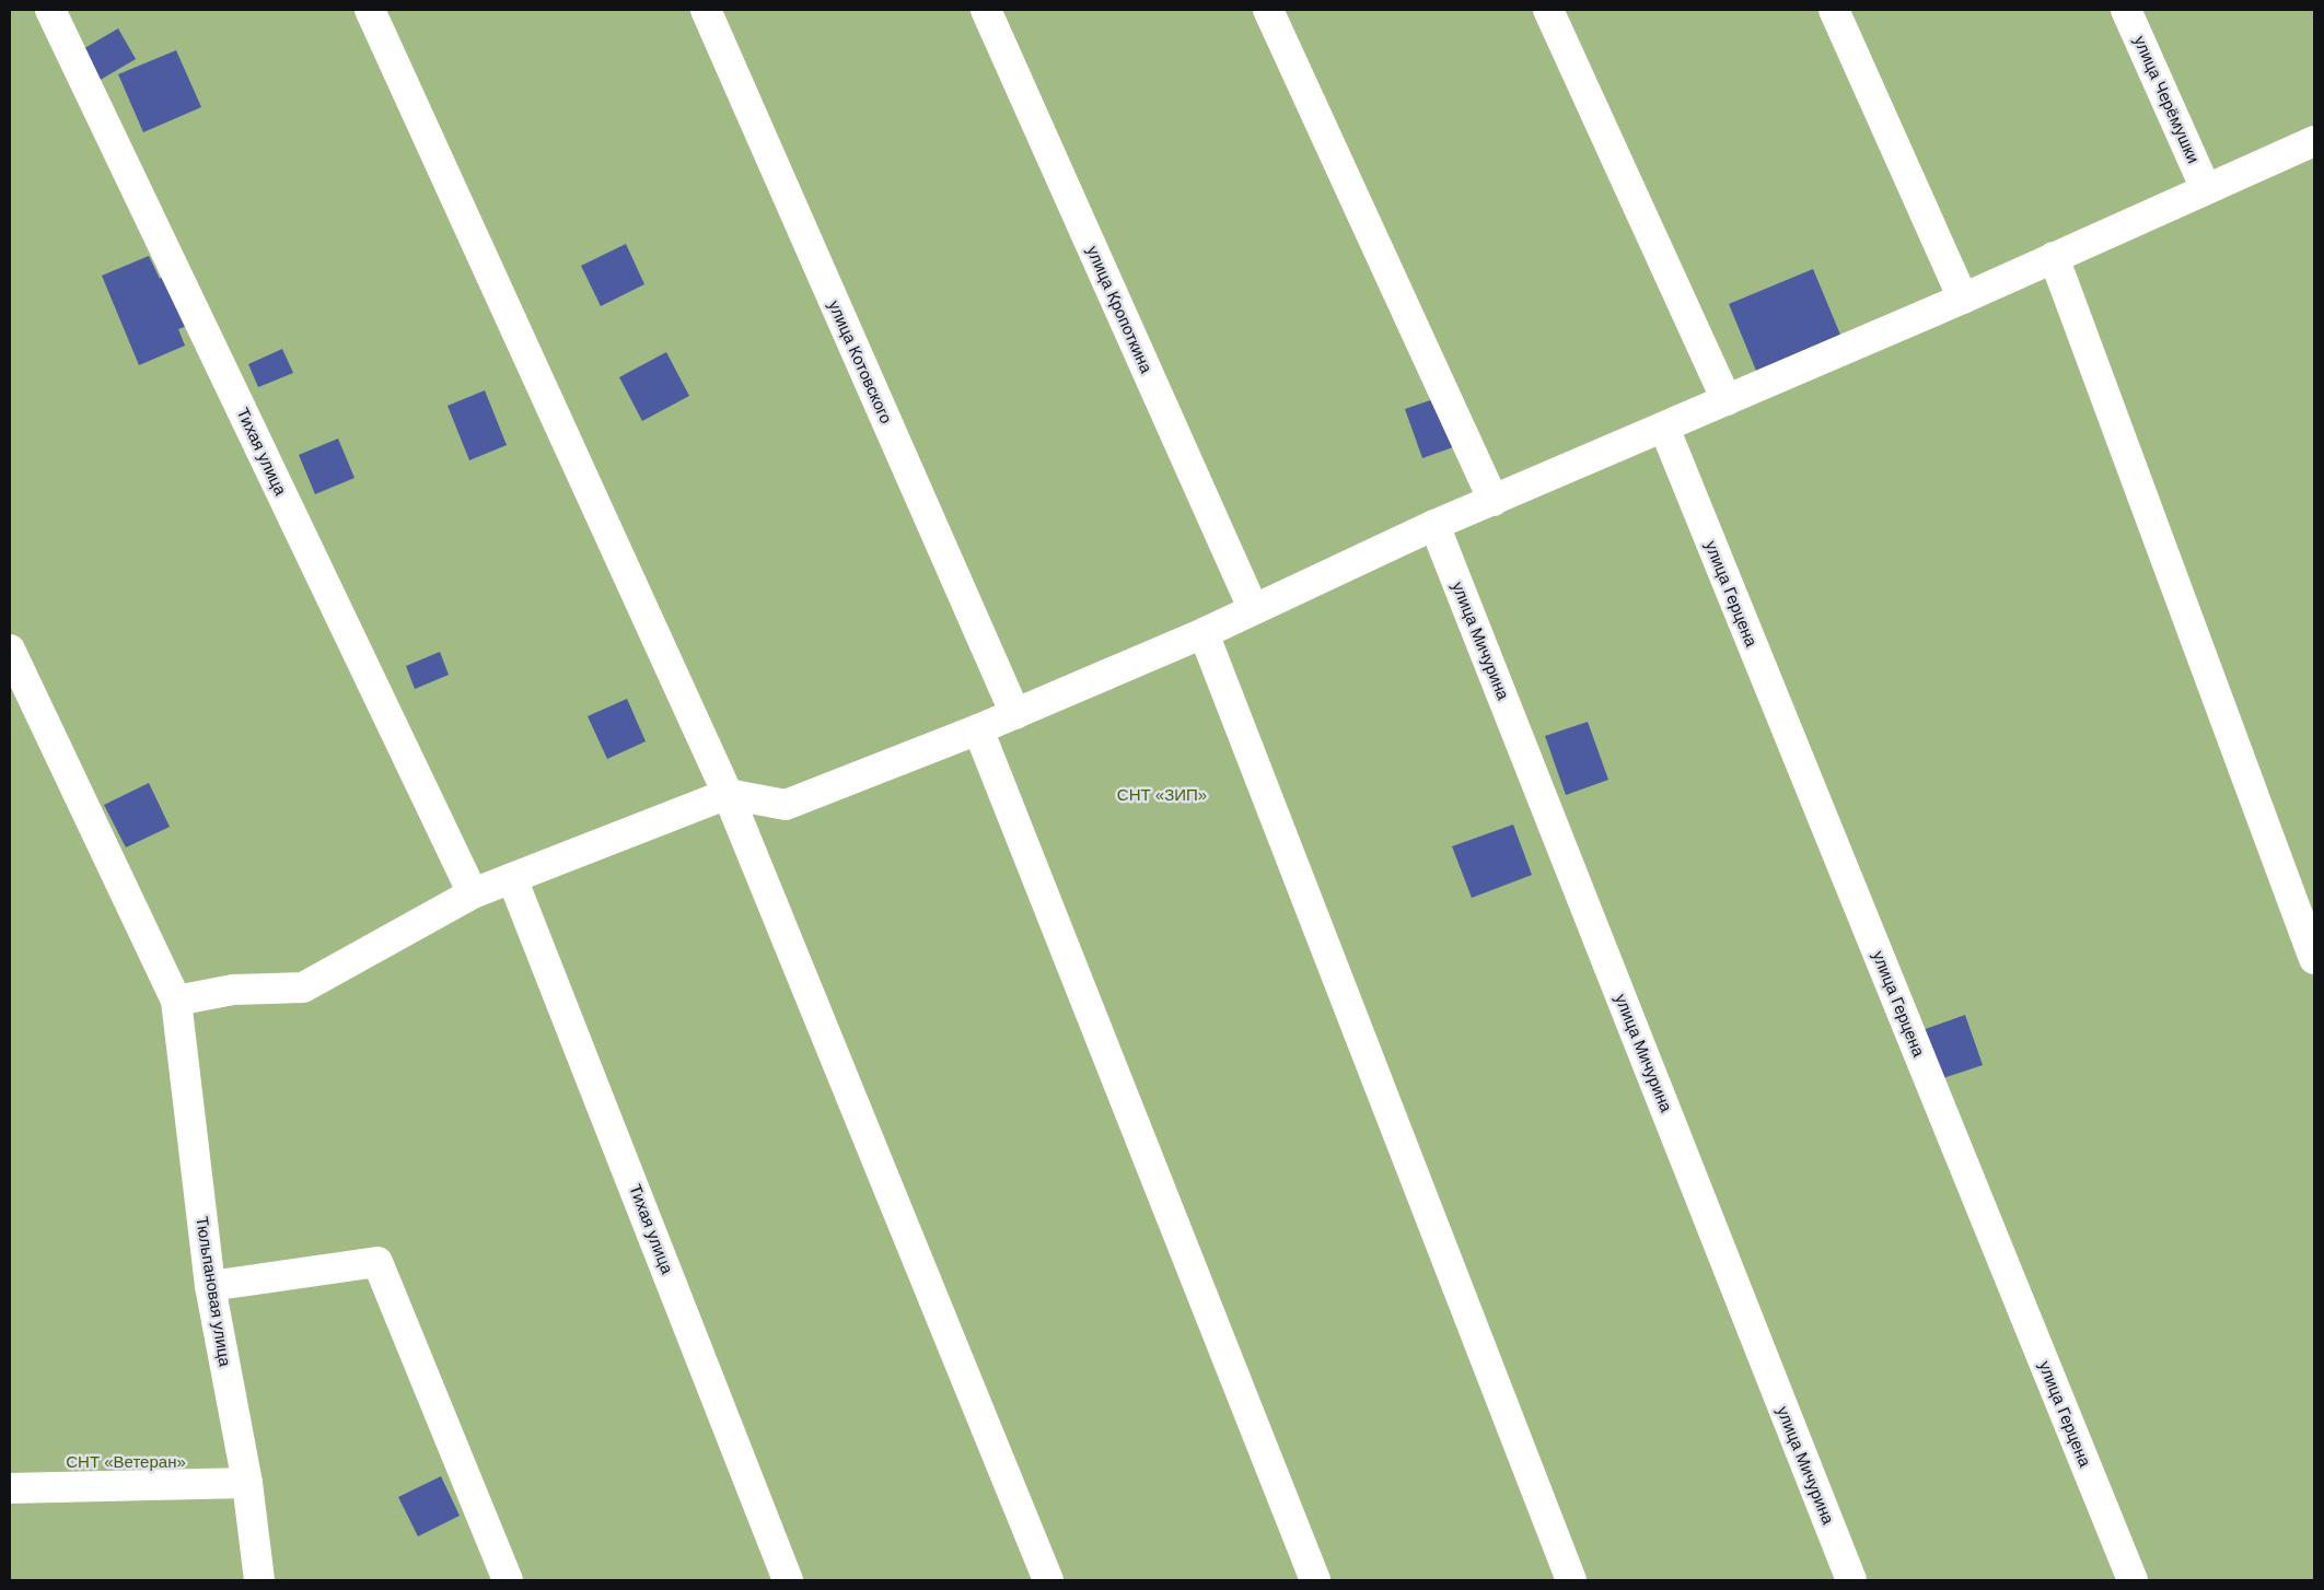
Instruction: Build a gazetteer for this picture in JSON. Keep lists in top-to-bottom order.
{
  "streets": {
    "street": [
      "улица Черёмушки",
      "улица Кропоткина",
      "улица Котовского",
      "Тихая улица",
      "улица Герцена",
      "улица Мичурина",
      "Тюльпановая улица"
    ]
  },
  "parks": ["СНТ «ЗИП»", "СНТ «Ветеран»"]
}
